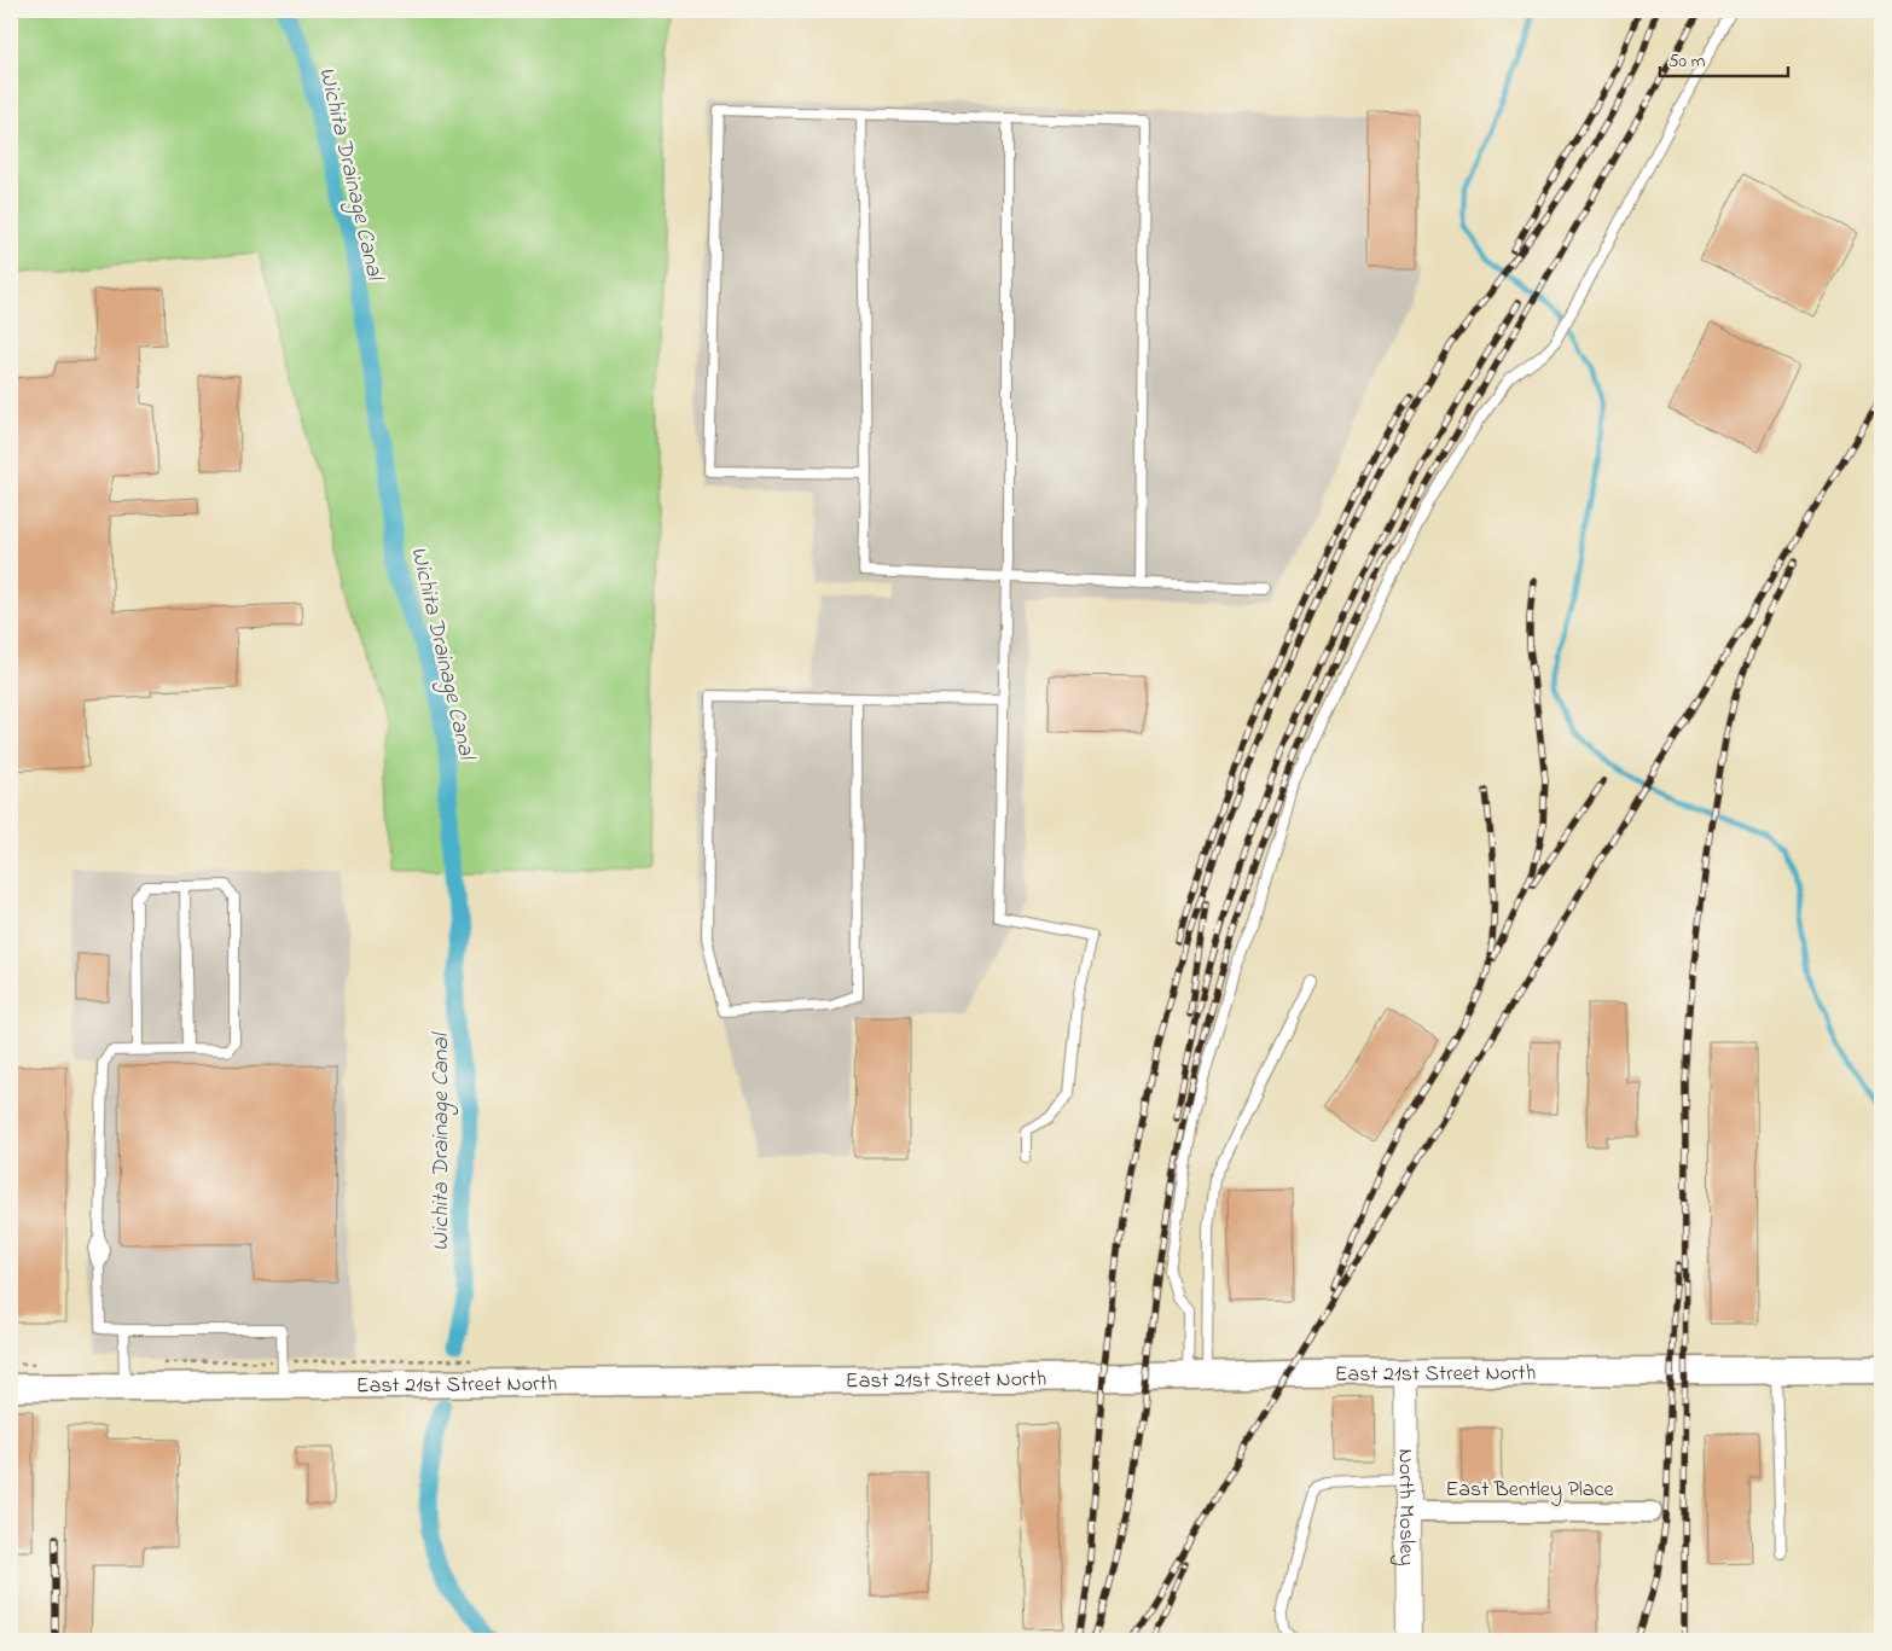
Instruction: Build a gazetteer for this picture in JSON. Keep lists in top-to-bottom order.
{
  "streets": {
    "main road": ["East 21st Street North"],
    "street": ["East Bentley Place", "North Mosley"]
  },
  "crossings": [
    ["East 21st Street North", "North Mosley"],
    ["East Bentley Place", "North Mosley"]
  ],
  "water": ["Wichita Drainage Canal"],
  "scale_bar": "50 m"
}
